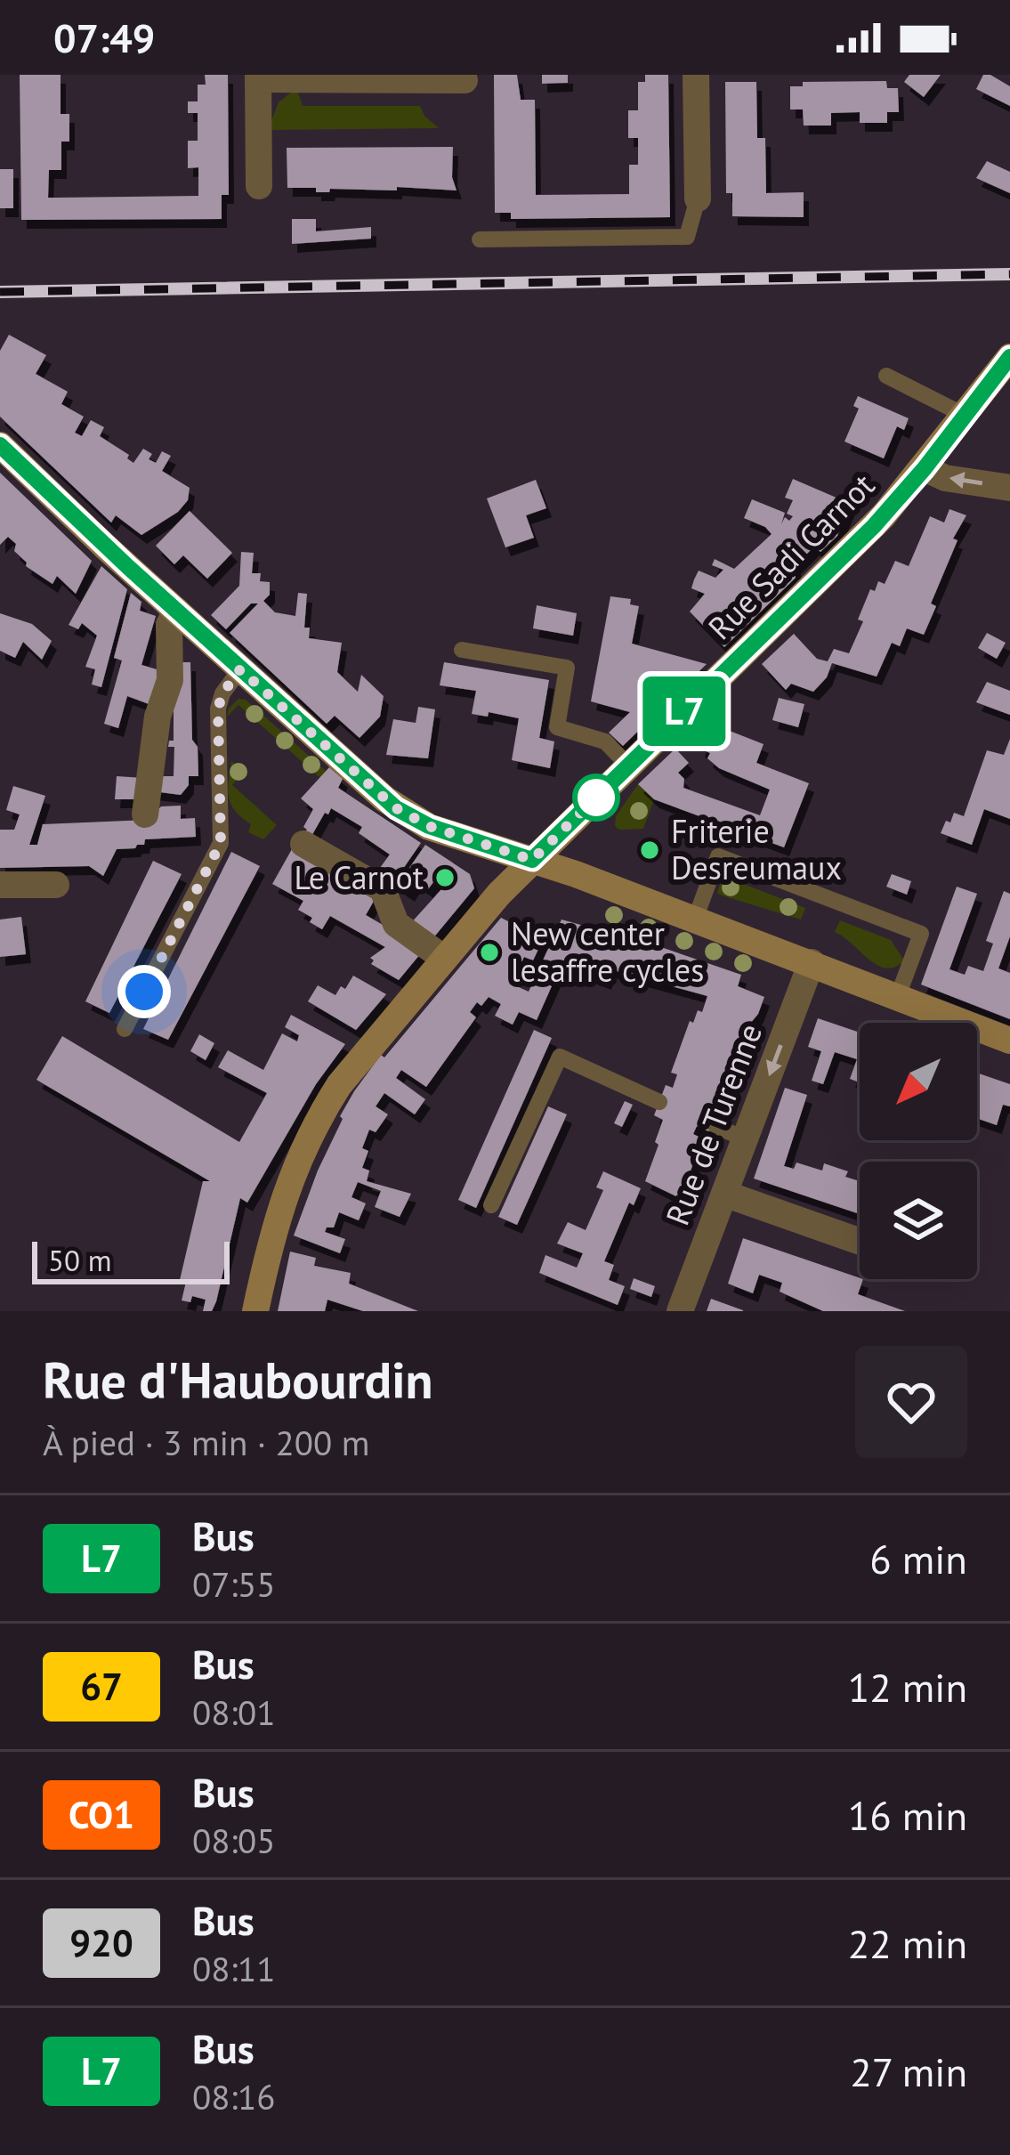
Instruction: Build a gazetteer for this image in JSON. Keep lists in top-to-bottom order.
{
  "streets": {
    "street": ["Rue Sadi Carnot", "Rue de Turenne"]
  },
  "one_way": ["Rue de Turenne"],
  "places": ["Friterie Desreumaux", "Le Carnot", "New center lesaffre cycles"],
  "lines": ["bus line L7"],
  "scale_bar": "50 m",
  "north": "bottom left",
  "page": {
    "status": "07:49",
    "on_map": "L7",
    "scale": "50 m",
    "heading": ["Rue d'Haubourdin", "À pied · 3 min · 200 m"],
    "list": [
      {
        "mark": "L7",
        "name": "Bus",
        "note": "07:55",
        "value": "6 min"
      },
      {
        "mark": "67",
        "name": "Bus",
        "note": "08:01",
        "value": "12 min"
      },
      {
        "mark": "CO1",
        "name": "Bus",
        "note": "08:05",
        "value": "16 min"
      },
      {
        "mark": "920",
        "name": "Bus",
        "note": "08:11",
        "value": "22 min"
      },
      {
        "mark": "L7",
        "name": "Bus",
        "note": "08:16",
        "value": "27 min"
      }
    ]
  }
}
